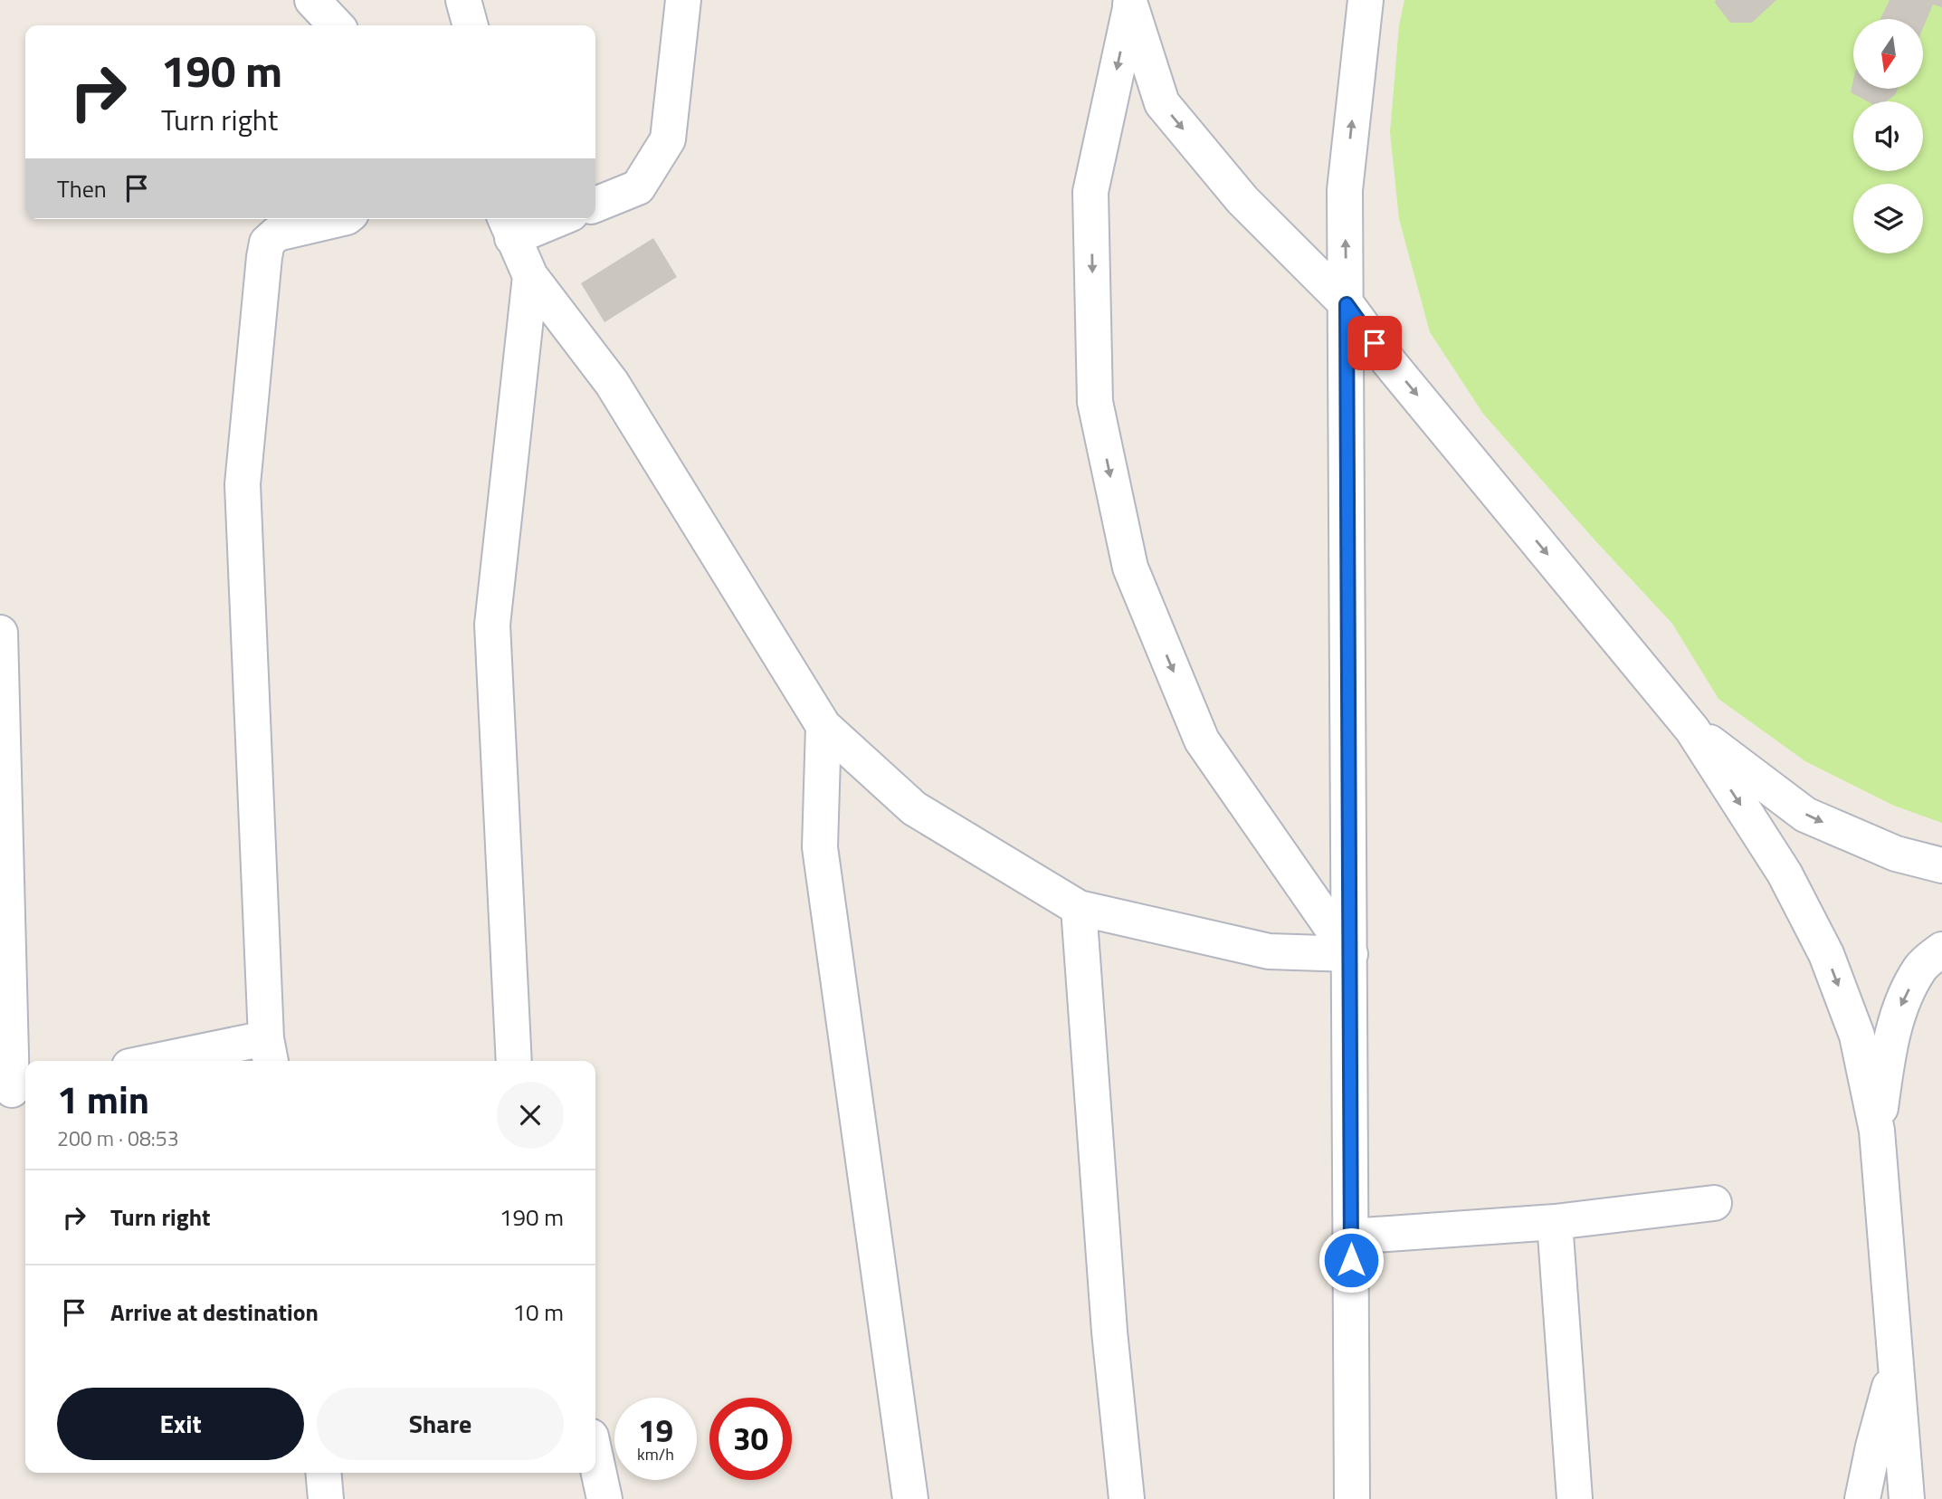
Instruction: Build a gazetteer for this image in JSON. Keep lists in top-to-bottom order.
{
  "north": "bottom",
  "page": {
    "turn": ["190 m", "Turn right"],
    "then": "Then",
    "heading": ["1 min", "200 m · 08:53"],
    "list": [
      {
        "name": "Turn right",
        "value": "190 m"
      },
      {
        "name": "Arrive at destination",
        "value": "10 m"
      }
    ],
    "buttons": ["Exit", "Share"],
    "speed": "19 km/h",
    "limit": "30"
  }
}
